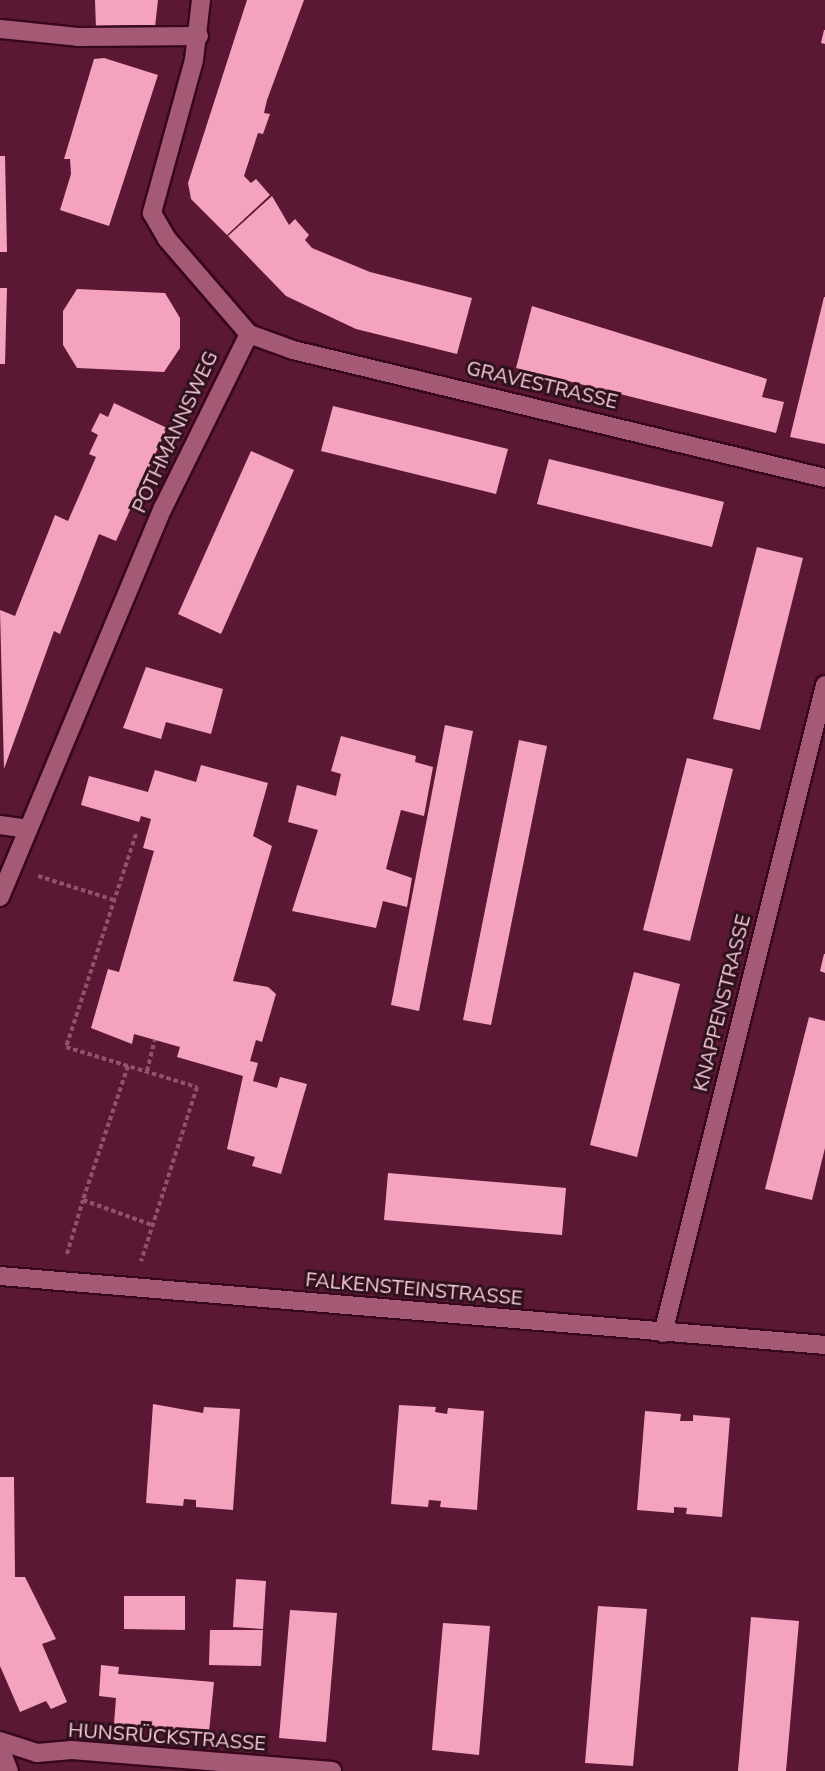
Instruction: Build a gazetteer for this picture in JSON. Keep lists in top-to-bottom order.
{
  "streets": {
    "street": [
      "GRAVESTRASSE",
      "POTHMANNSWEG",
      "KNAPPENSTRASSE",
      "FALKENSTEINSTRASSE",
      "HUNSRÜCKSTRASSE"
    ]
  },
  "crossings": [
    ["GRAVESTRASSE", "POTHMANNSWEG"],
    ["KNAPPENSTRASSE", "FALKENSTEINSTRASSE"]
  ]
}
